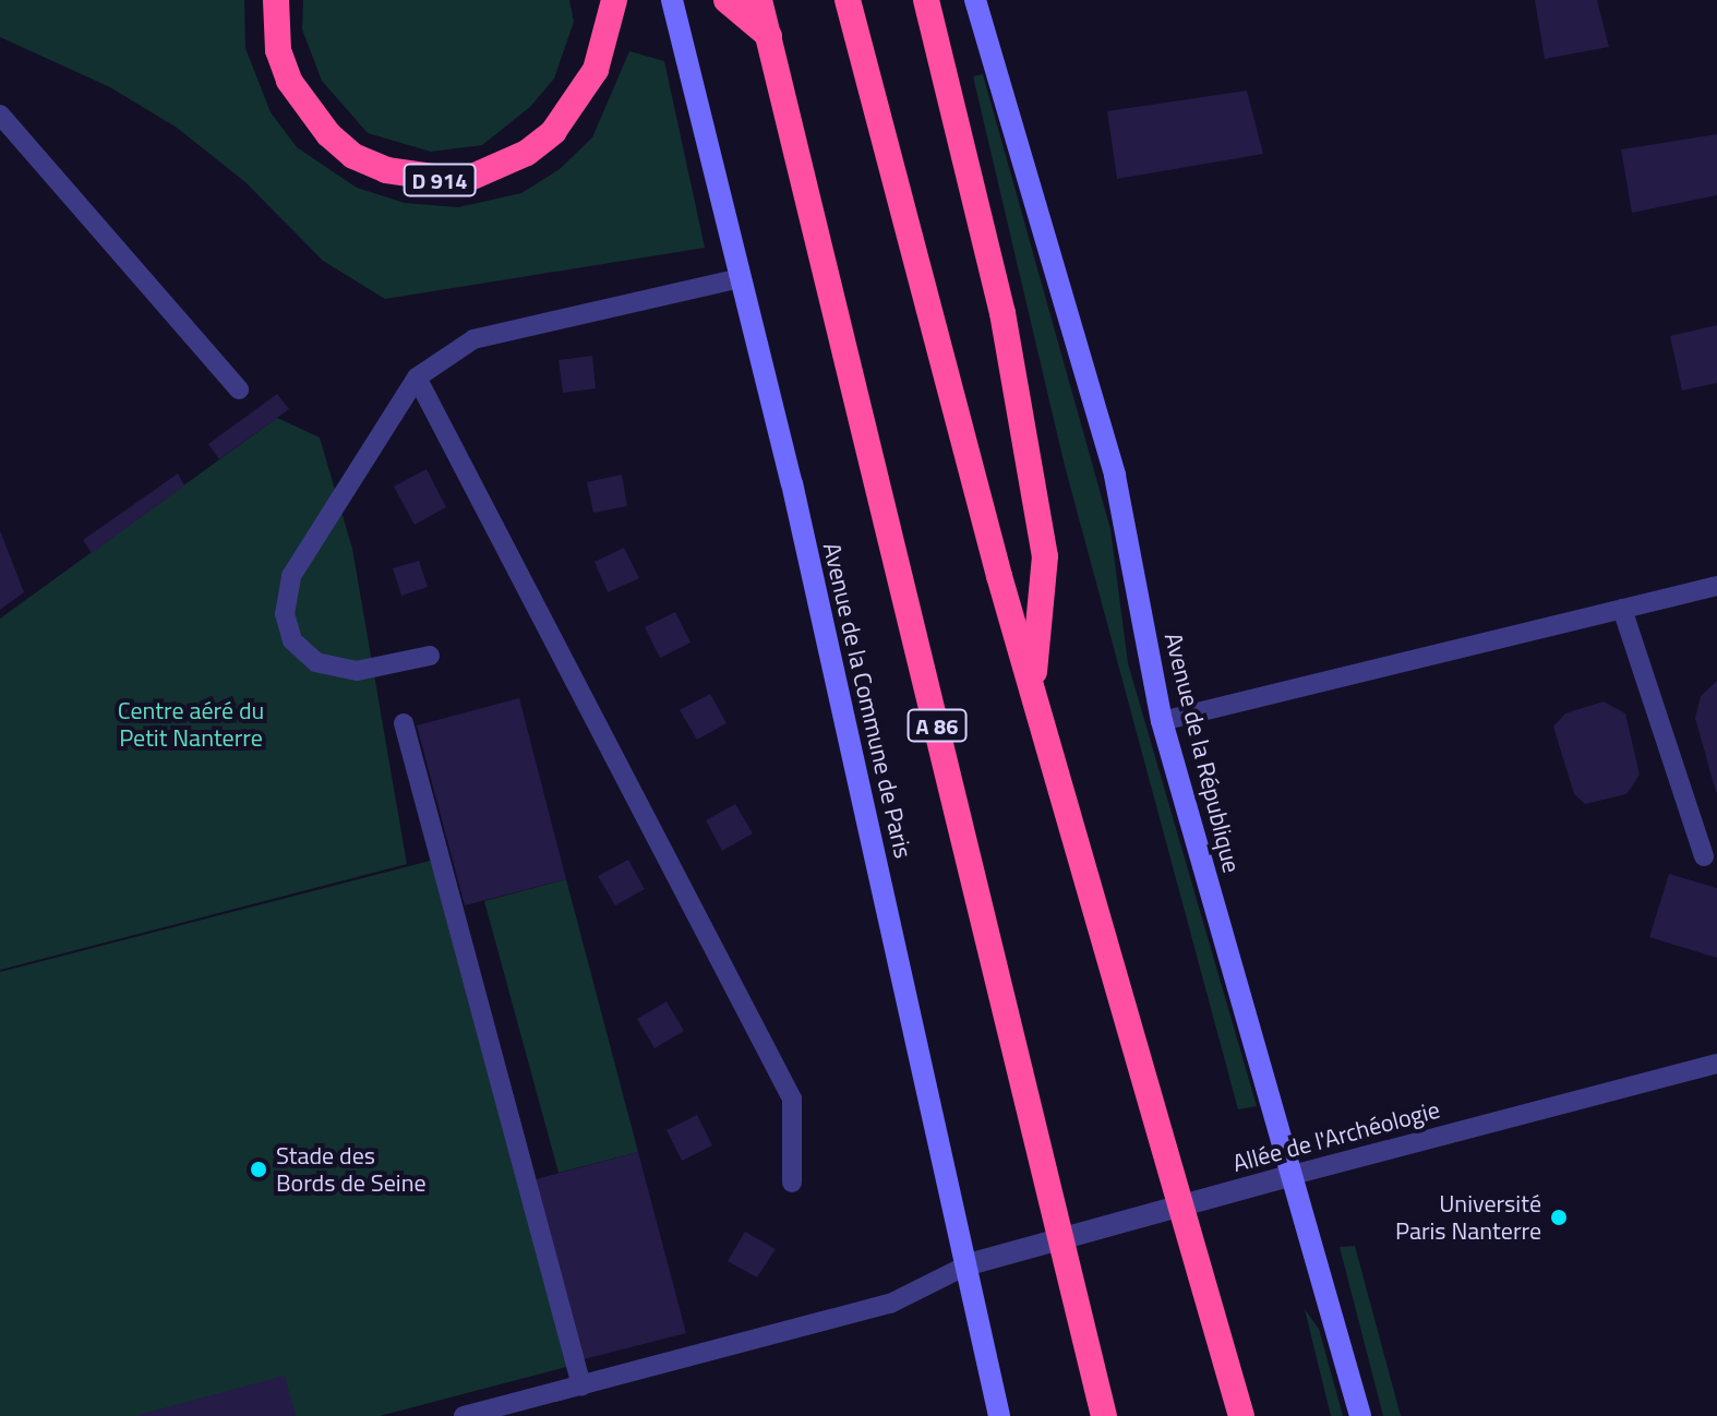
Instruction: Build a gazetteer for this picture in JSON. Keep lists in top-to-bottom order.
{
  "streets": {
    "highway": ["D 914", "A 86"],
    "main road": ["Avenue de la Commune de Paris", "Avenue de la République"],
    "street": ["Allée de l'Archéologie"]
  },
  "crossings": [
    ["Avenue de la Commune de Paris", "Allée de l'Archéologie"],
    ["Avenue de la République", "Allée de l'Archéologie"]
  ],
  "parks": ["Centre aéré du Petit Nanterre"],
  "places": ["Stade des Bords de Seine", "Université Paris Nanterre"]
}
